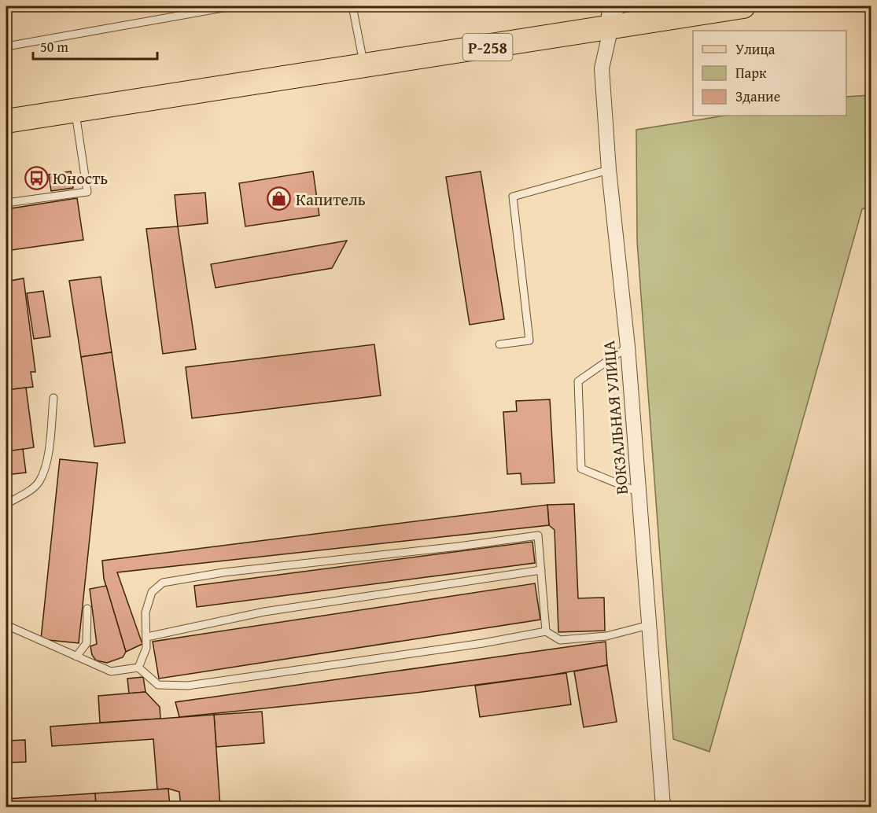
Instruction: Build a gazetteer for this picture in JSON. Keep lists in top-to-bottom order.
{
  "streets": {
    "main road": ["Р-258"],
    "street": ["ВОКЗАЛЬНАЯ УЛИЦА"]
  },
  "crossings": [
    ["Р-258", "ВОКЗАЛЬНАЯ УЛИЦА"]
  ],
  "places": {
    "bus stop": ["Юность"],
    "shop": ["Капитель"]
  },
  "legend": ["Улица", "Парк", "Здание"],
  "scale_bar": "50 m"
}
